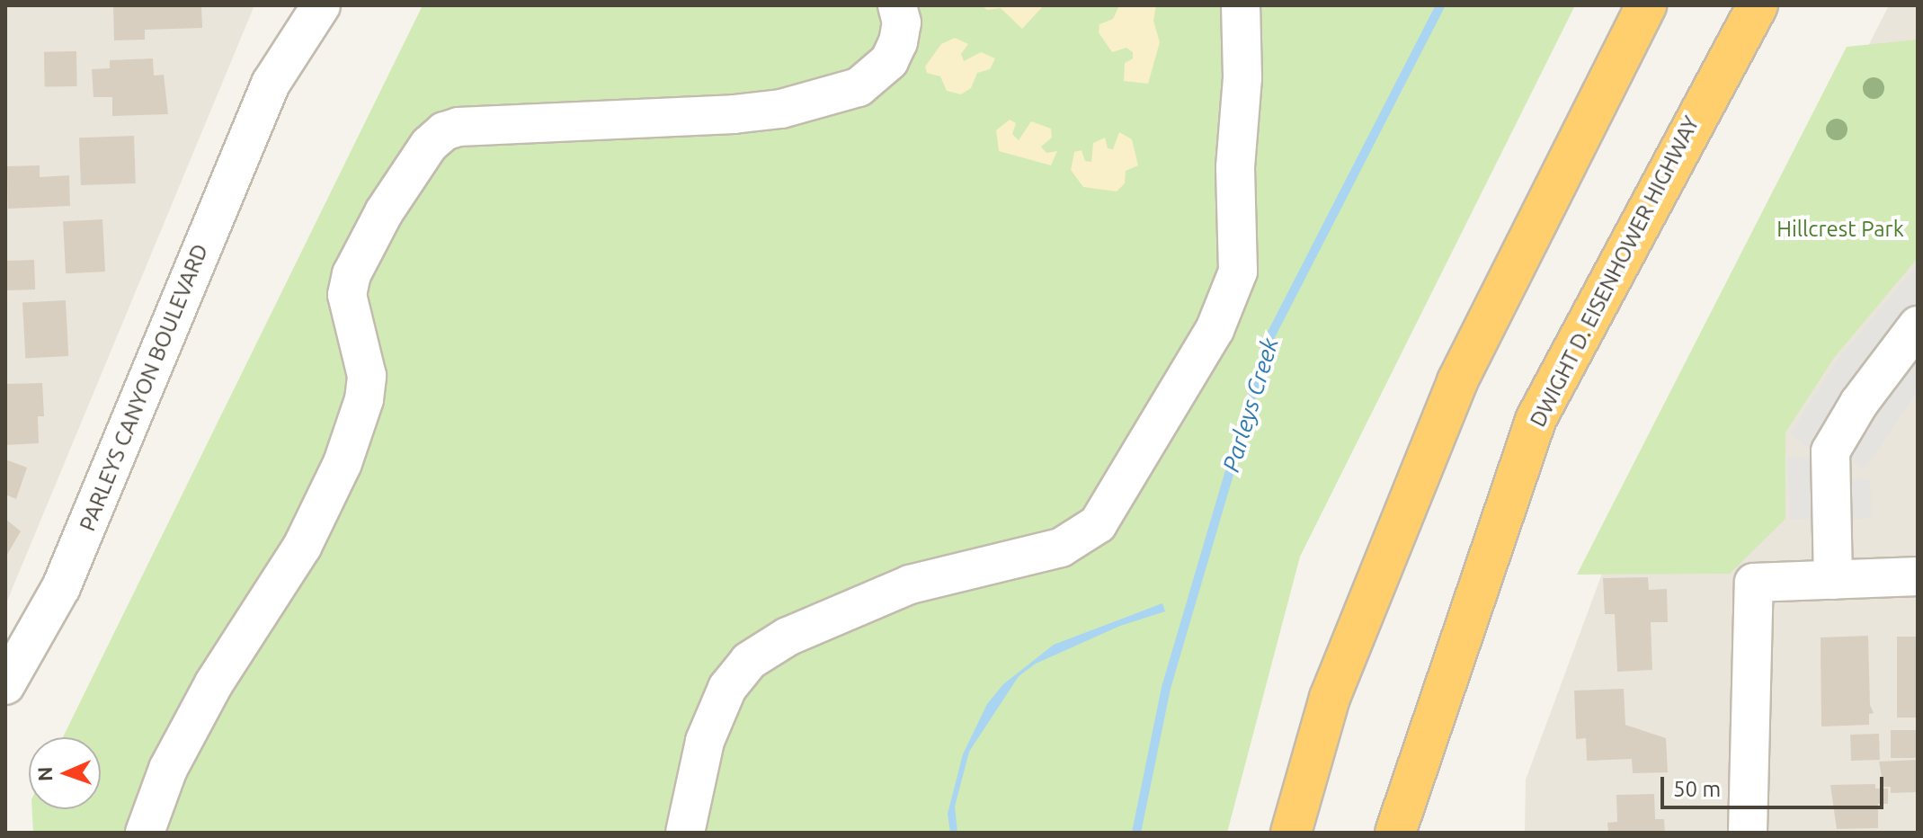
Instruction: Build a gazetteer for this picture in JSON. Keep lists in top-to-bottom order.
{
  "streets": {
    "highway": ["DWIGHT D. EISENHOWER HIGHWAY"],
    "street": ["PARLEYS CANYON BOULEVARD"]
  },
  "water": ["Parleys Creek"],
  "parks": ["Hillcrest Park"],
  "scale_bar": "50 m",
  "north": "left"
}
